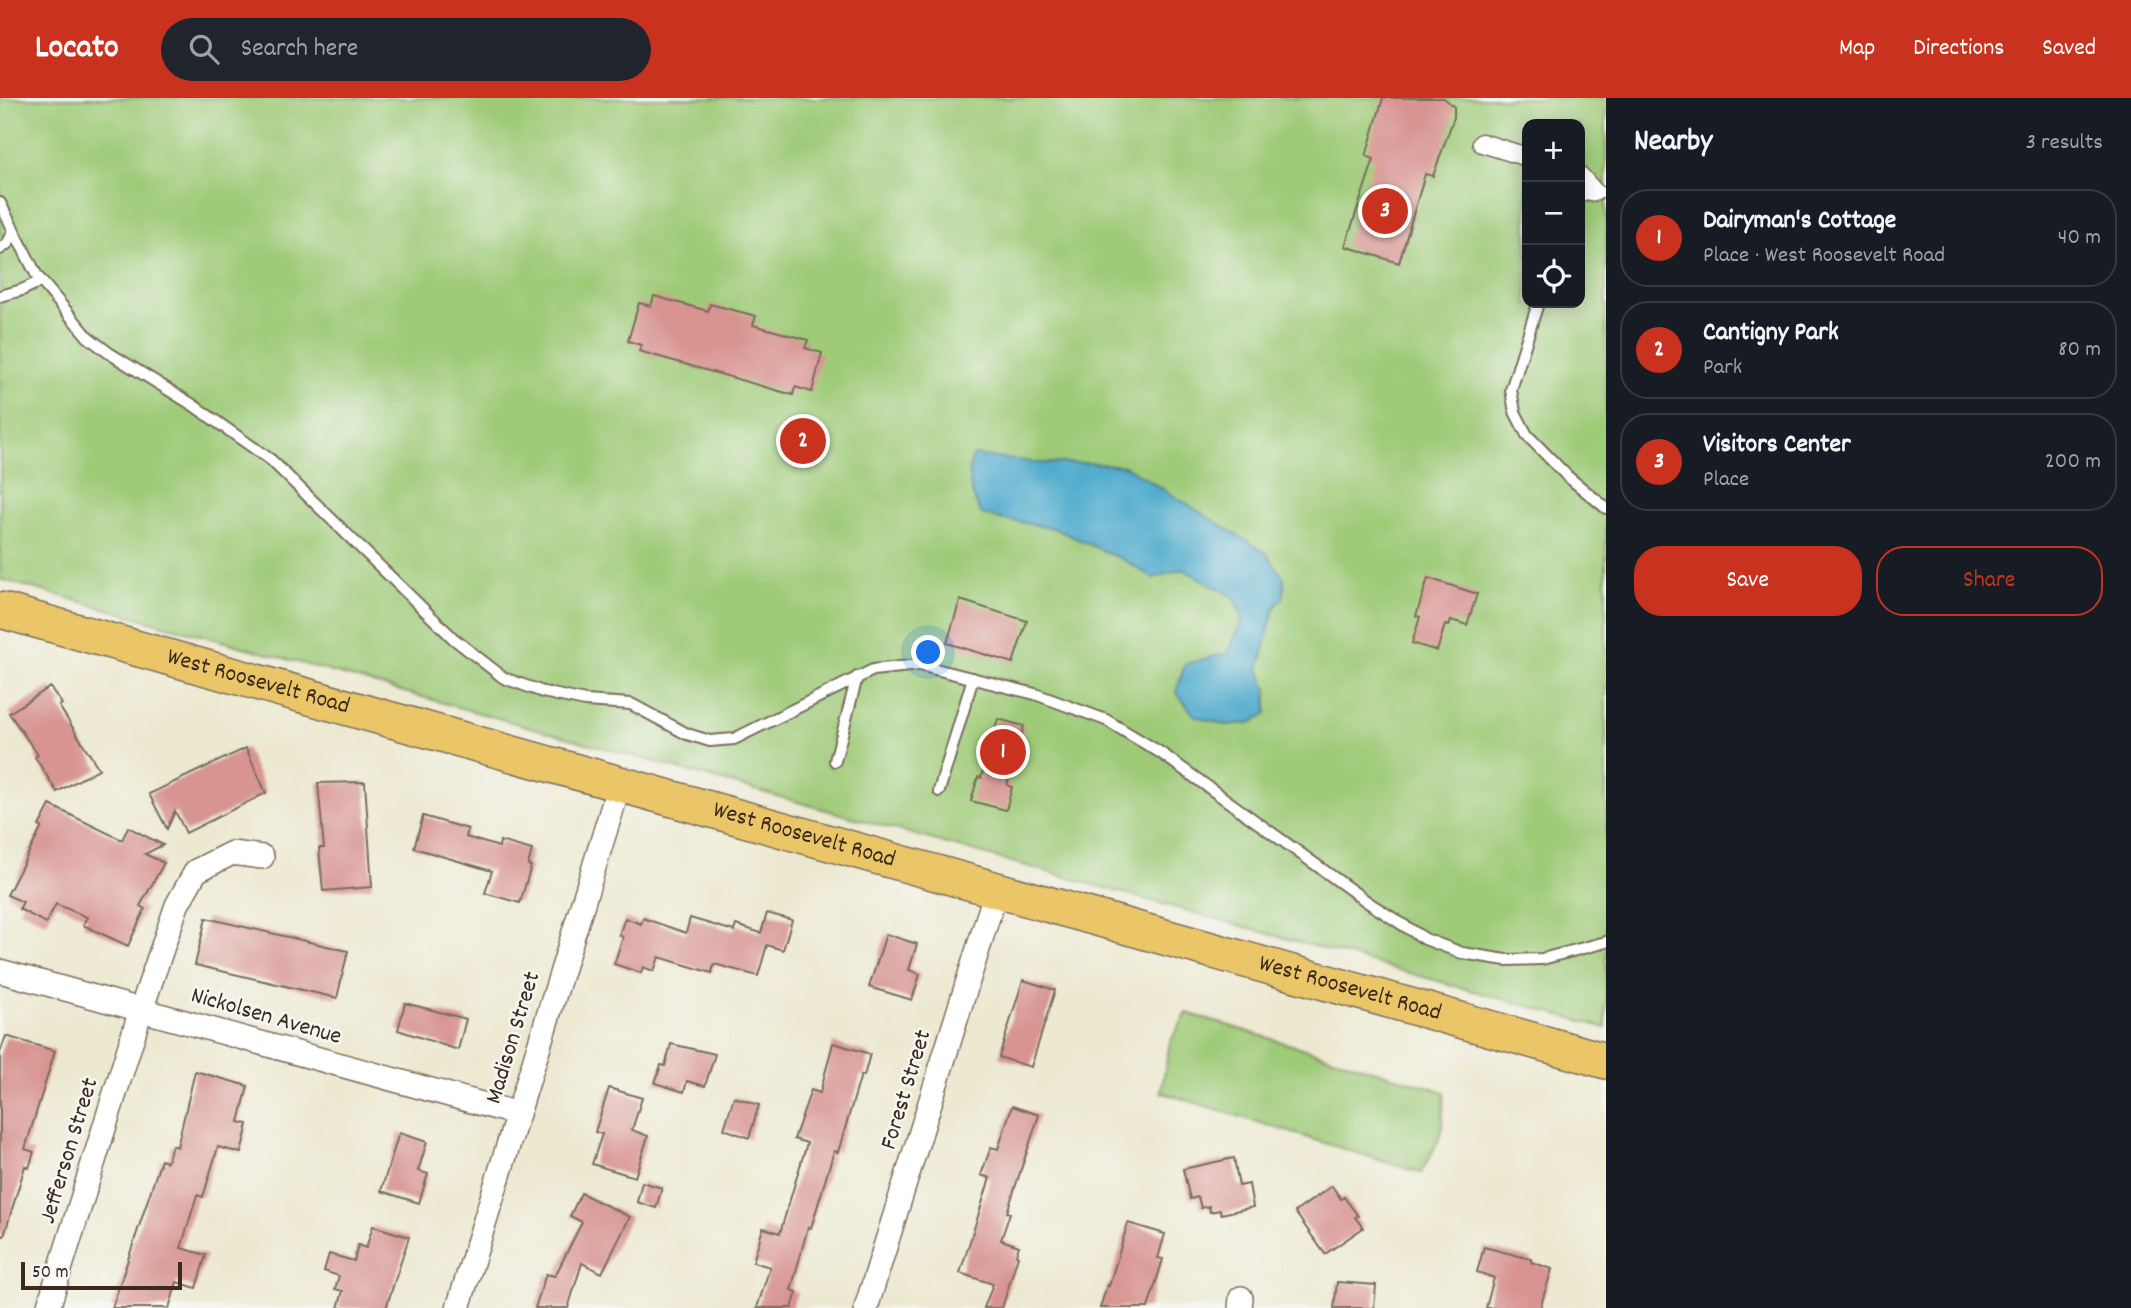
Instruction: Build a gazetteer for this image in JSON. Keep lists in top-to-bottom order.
{
  "streets": {
    "main road": ["West Roosevelt Road"],
    "street": [
      "Nickolsen Avenue",
      "Madison Street",
      "Forest Street",
      "Jefferson Street"
    ]
  },
  "crossings": [
    ["West Roosevelt Road", "Madison Street"],
    ["West Roosevelt Road", "Forest Street"],
    ["Nickolsen Avenue", "Madison Street"],
    ["Nickolsen Avenue", "Jefferson Street"]
  ],
  "scale_bar": "50 m",
  "page": {
    "header": "Locato",
    "search": "Search here",
    "nav": ["Map", "Directions", "Saved"],
    "heading": ["Nearby", "3 results"],
    "map_buttons": ["+", "−"],
    "pins": ["3", "2", "1"],
    "list": [
      {
        "mark": "1",
        "name": "Dairyman's Cottage",
        "note": "Place · West Roosevelt Road",
        "value": "40 m"
      },
      {
        "mark": "2",
        "name": "Cantigny Park",
        "note": "Park",
        "value": "80 m"
      },
      {
        "mark": "3",
        "name": "Visitors Center",
        "note": "Place",
        "value": "200 m"
      }
    ],
    "buttons": ["Save", "Share"],
    "scale": "50 m"
  }
}
